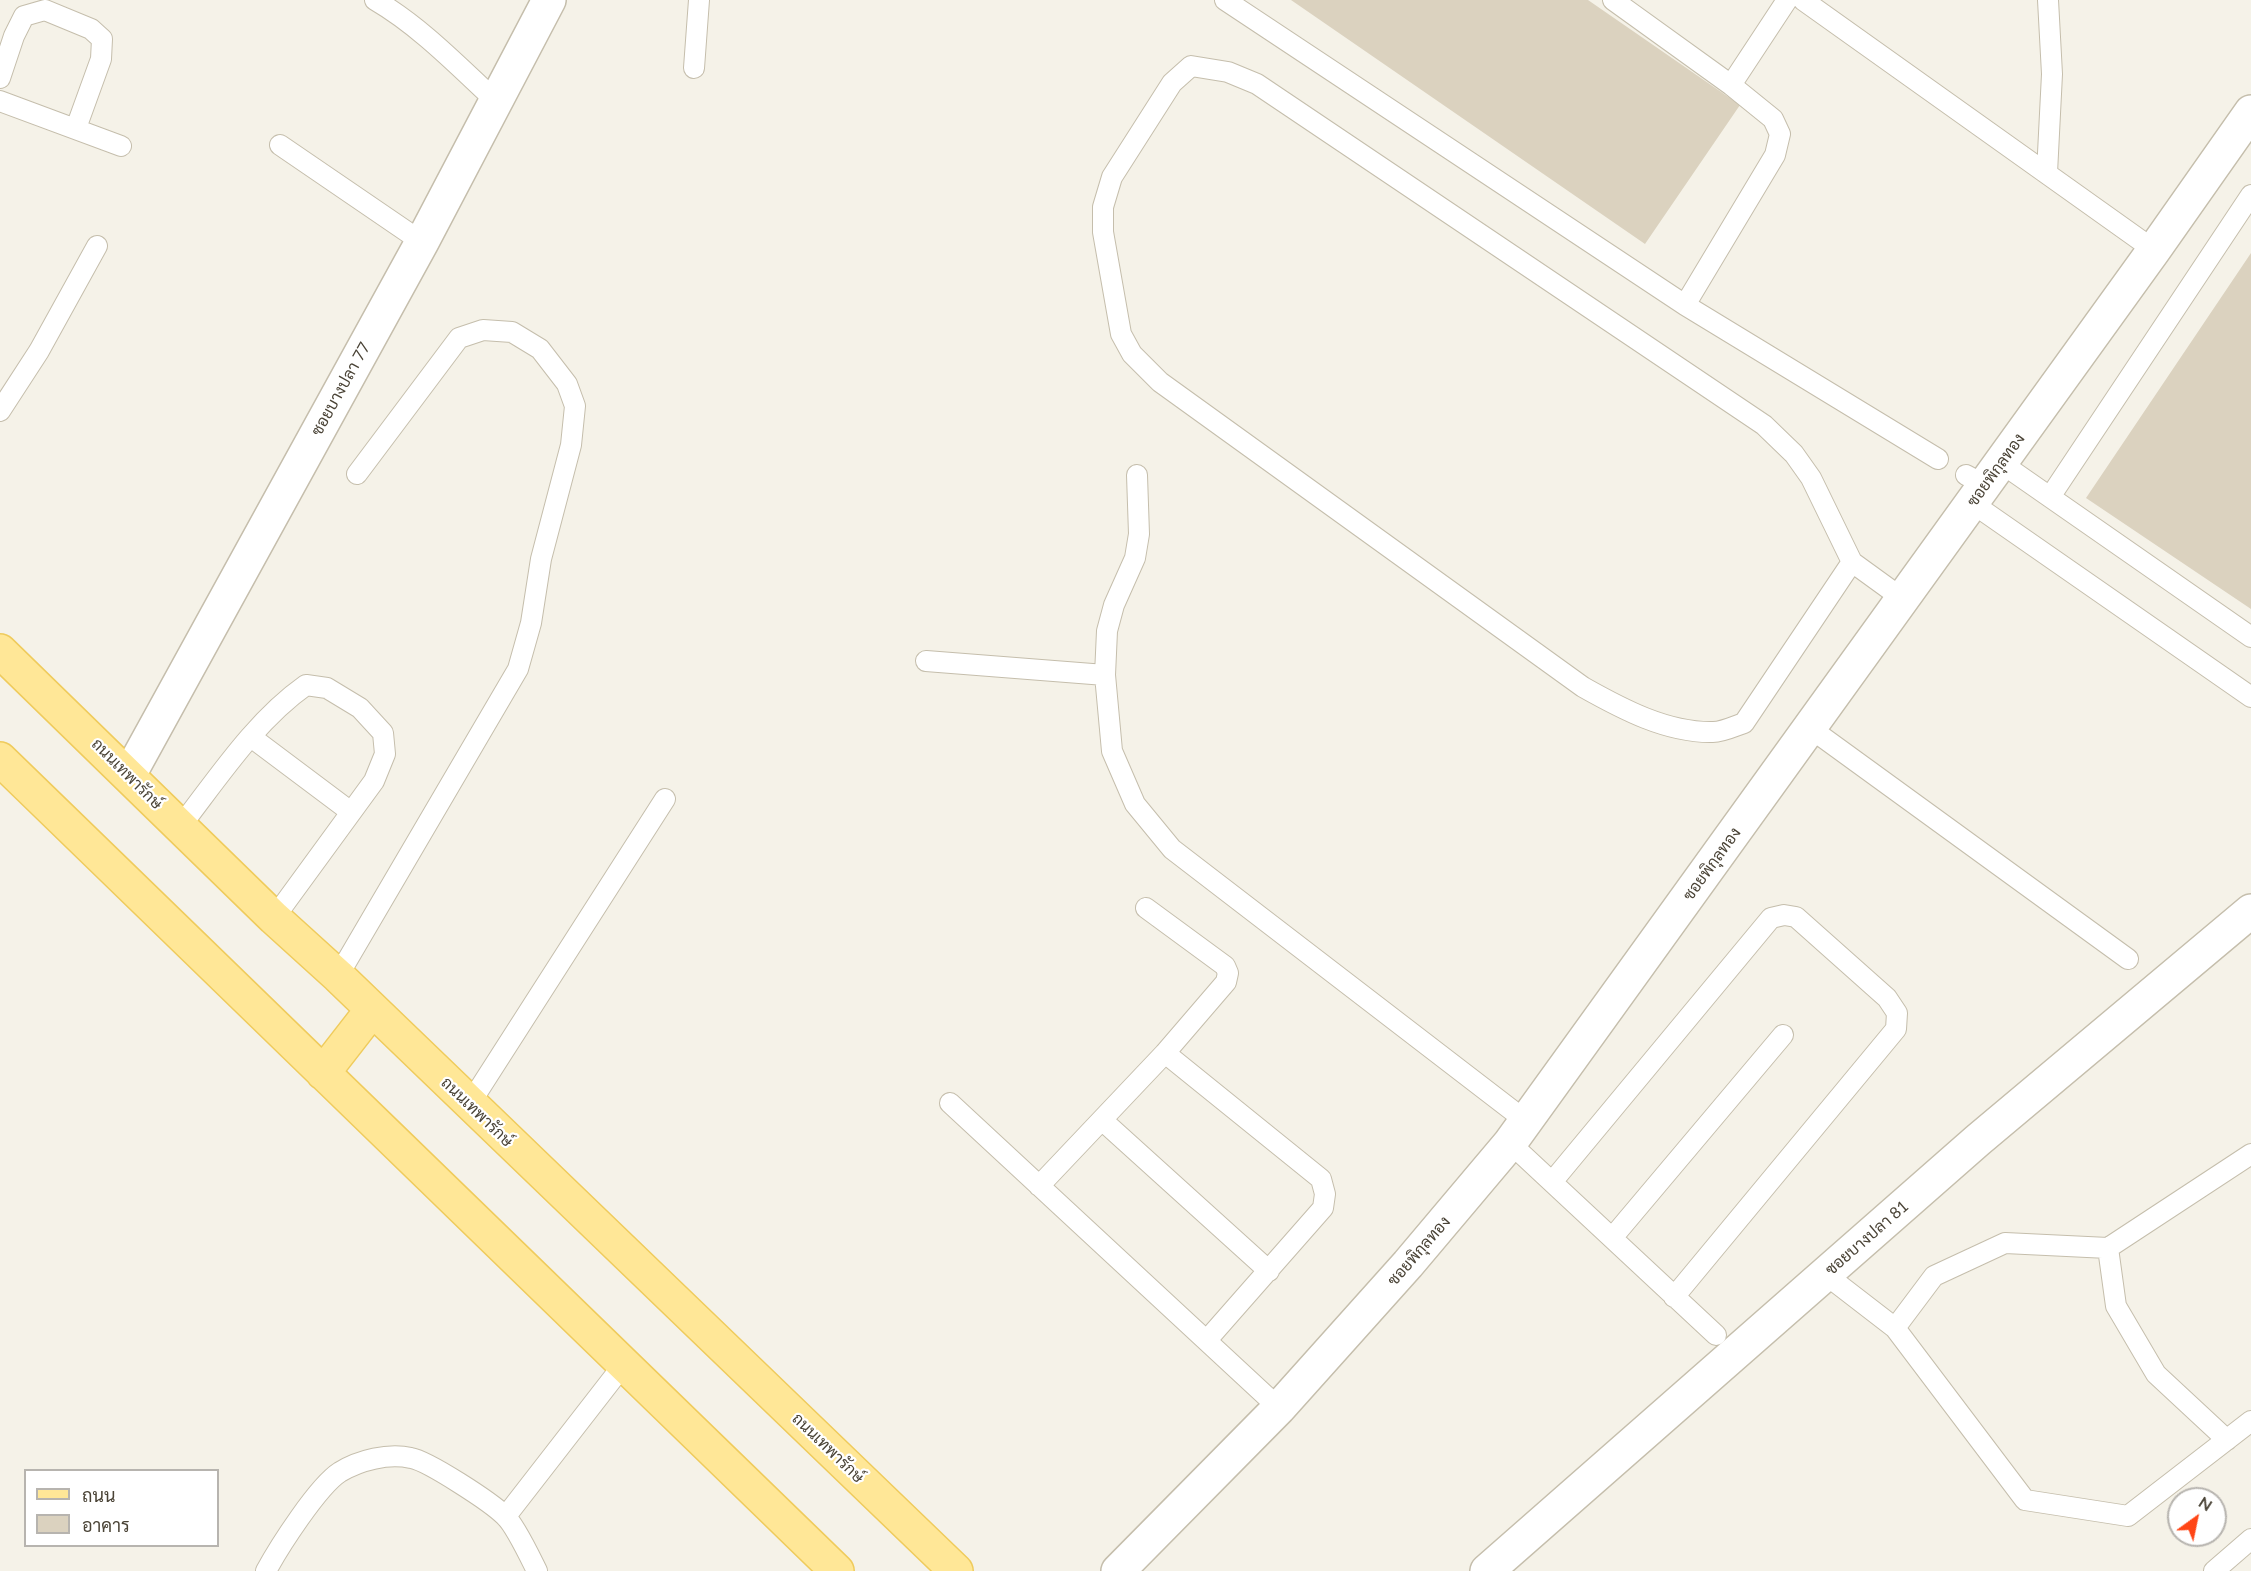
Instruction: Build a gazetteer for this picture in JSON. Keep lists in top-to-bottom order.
{
  "streets": {
    "main road": ["ถนนเทพารักษ์"],
    "street": ["ซอยบางปลา 77", "ซอยพิกุลทอง", "ซอยบางปลา 81"]
  },
  "crossings": [
    ["ซอยบางปลา 77", "ถนนเทพารักษ์"]
  ],
  "legend": ["ถนน", "อาคาร"],
  "north": "top right"
}
